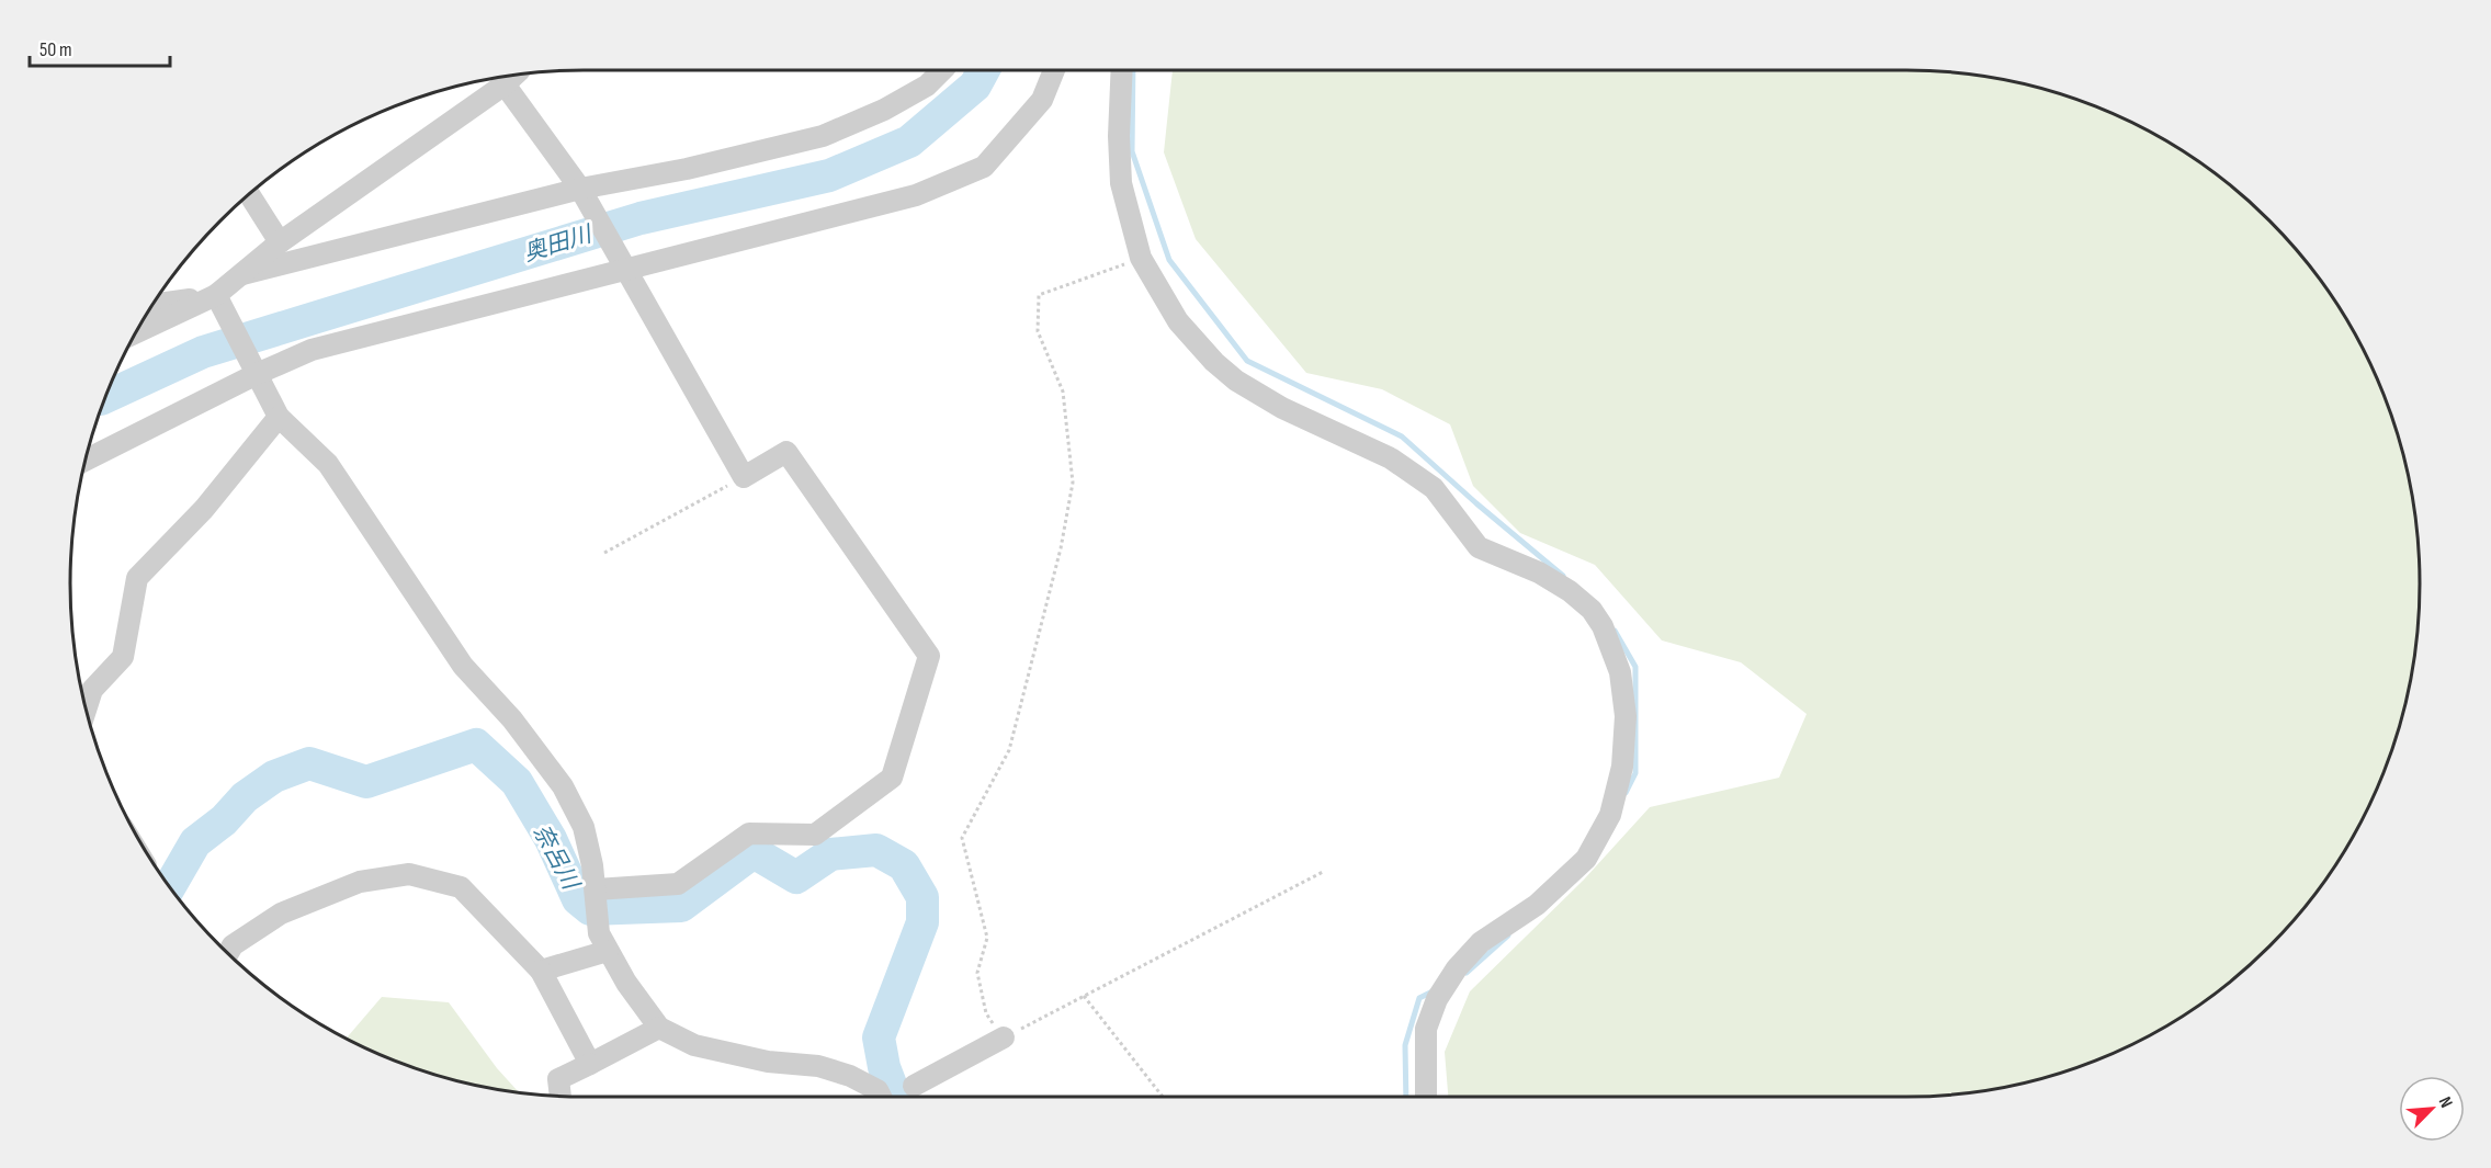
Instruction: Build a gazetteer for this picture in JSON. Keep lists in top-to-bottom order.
{
  "water": ["奥田川", "奈呂川"],
  "scale_bar": "50 m",
  "north": "top right"
}
